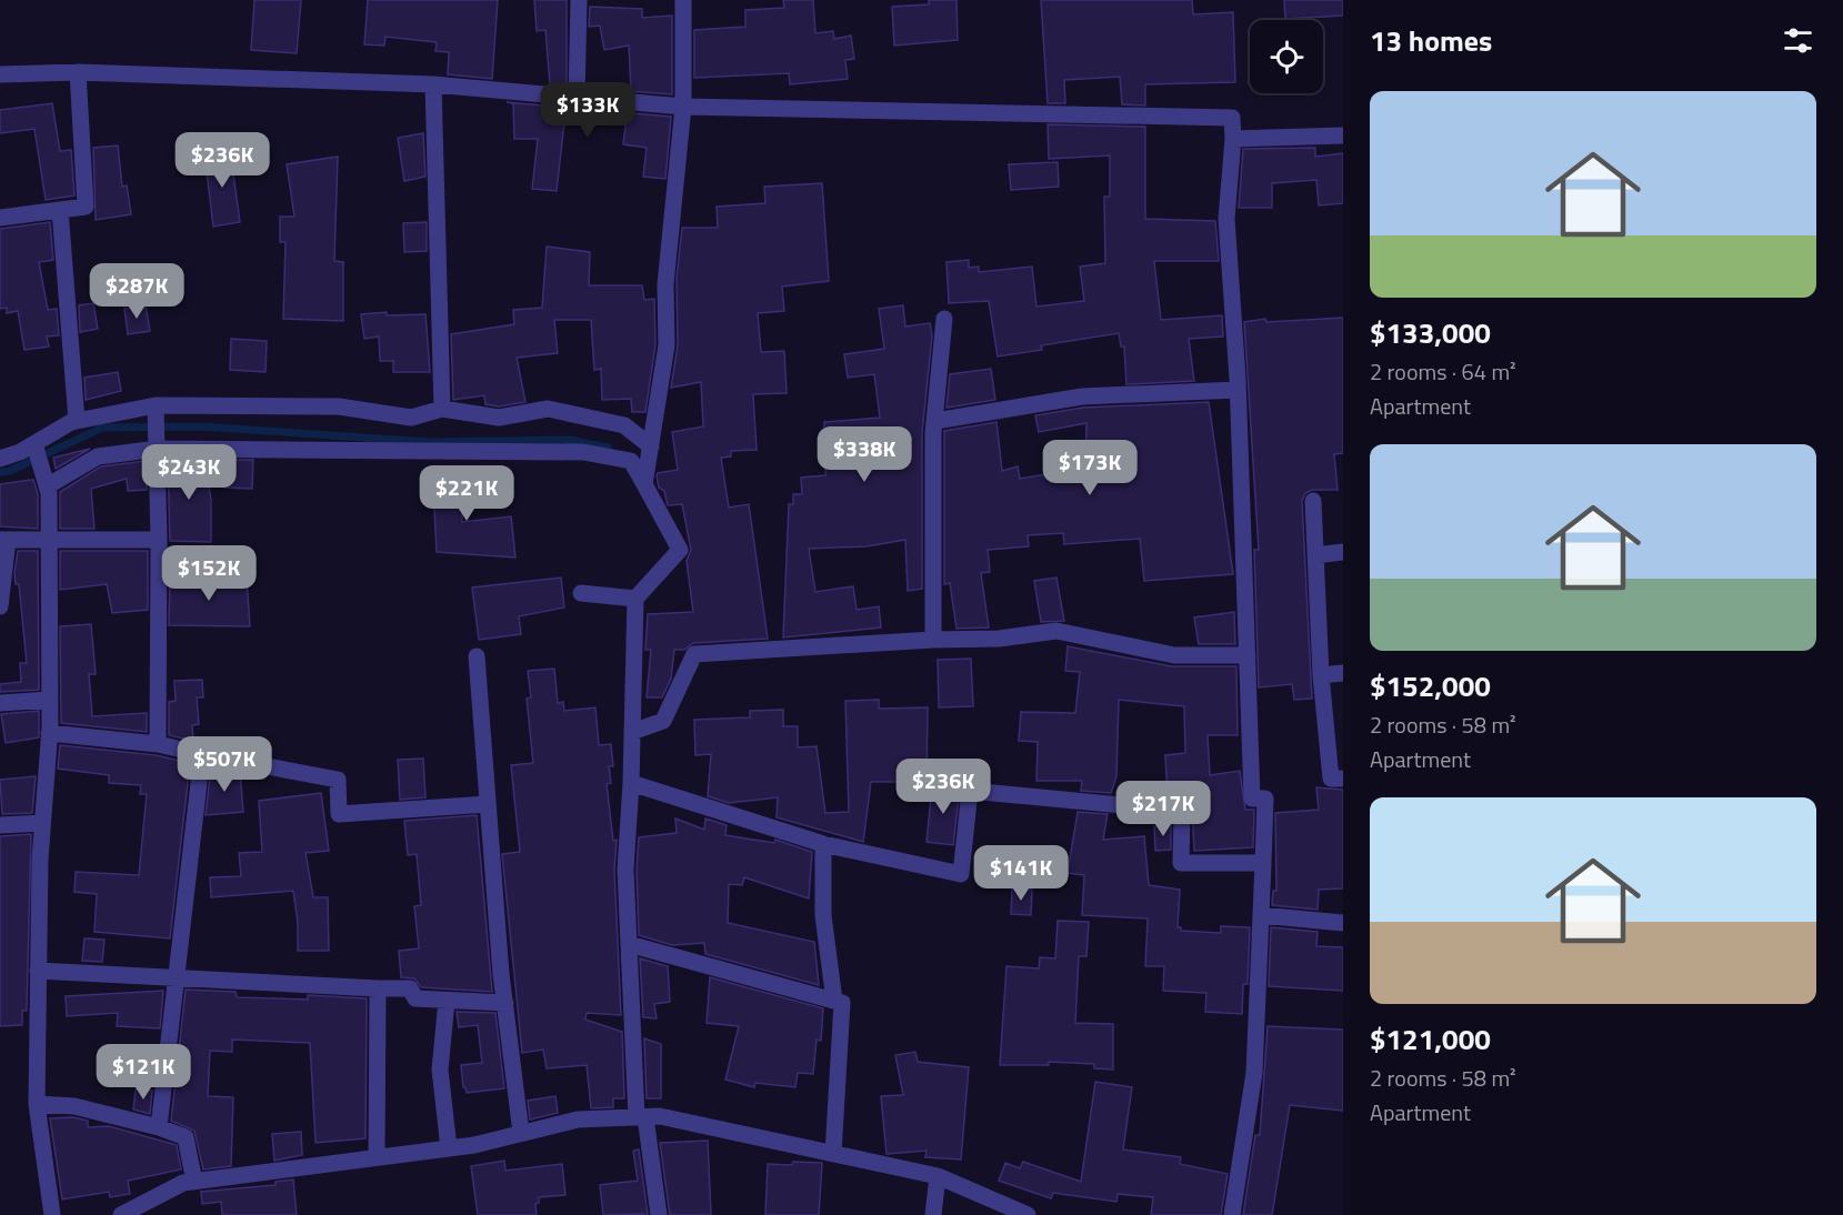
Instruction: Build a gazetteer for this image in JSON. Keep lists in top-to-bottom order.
{
  "page": {
    "heading": "13 homes",
    "list": [
      {
        "name": "$133,000",
        "note": "2 rooms · 64 m² · Apartment"
      },
      {
        "name": "$152,000",
        "note": "2 rooms · 58 m² · Apartment"
      },
      {
        "name": "$121,000",
        "note": "2 rooms · 58 m² · Apartment"
      }
    ],
    "price": [
      "$133K",
      "$236K",
      "$287K",
      "$338K",
      "$173K",
      "$243K",
      "$221K",
      "$152K",
      "$507K",
      "$236K",
      "$217K",
      "$141K",
      "$121K"
    ]
  }
}
